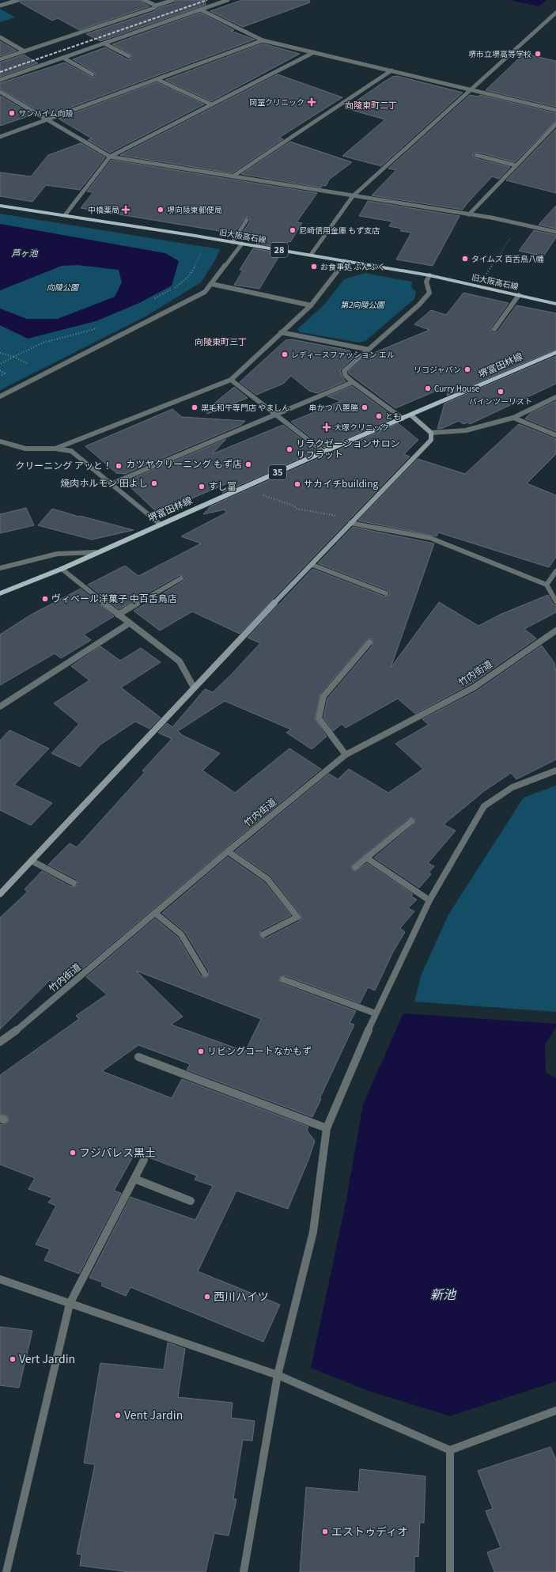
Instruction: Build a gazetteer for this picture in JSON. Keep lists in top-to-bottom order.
{
  "streets": {
    "main road": [
      "旧大阪高石線",
      "28",
      "堺富田林線",
      "35"
    ],
    "street": ["竹内街道"]
  },
  "districts": ["向陵東町二丁", "向陵東町三丁"],
  "water": ["芦ヶ池", "新池"],
  "parks": ["向陵公園", "第2向陵公園"],
  "places": {
    "other": [
      "堺市立堺高等学校",
      "サンハイム向陵",
      "堺向陵東郵便局",
      "尼崎信用金庫 もず支店",
      "タイムズ 百舌鳥八幡",
      "お食事処 ぶんぶく",
      "レディースファッション エル",
      "リコジャパン",
      "Curry House",
      "パインツーリスト",
      "黒毛和牛専門店 やましん",
      "串かつ 八惠勝",
      "とも",
      "リラクゼーションサロン リフラット",
      "カツヤクリーニング もず店",
      "クリーニング アッと！",
      "焼肉ホルモン 田よし",
      "サカイチbuilding",
      "すし富",
      "ヴィベール洋菓子 中百舌鳥店",
      "リビングコートなかもず",
      "フジパレス黒土",
      "西川ハイツ",
      "Vert Jardin",
      "Vent Jardin",
      "エストゥディオ"
    ],
    "health": ["岡室クリニック", "中橋薬局", "大塚クリニック"]
  }
}
